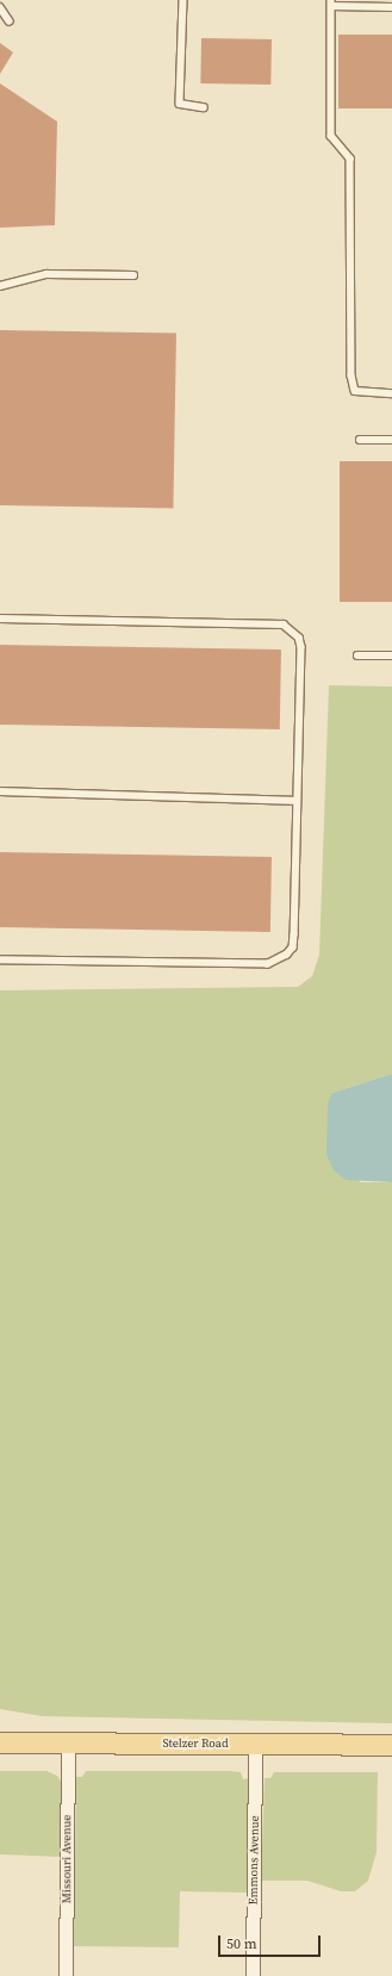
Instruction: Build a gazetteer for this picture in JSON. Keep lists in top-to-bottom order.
{
  "streets": {
    "main road": ["Stelzer Road"],
    "street": ["Missouri Avenue", "Emmons Avenue"]
  },
  "crossings": [
    ["Stelzer Road", "Missouri Avenue"],
    ["Stelzer Road", "Emmons Avenue"]
  ],
  "scale_bar": "50 m"
}
